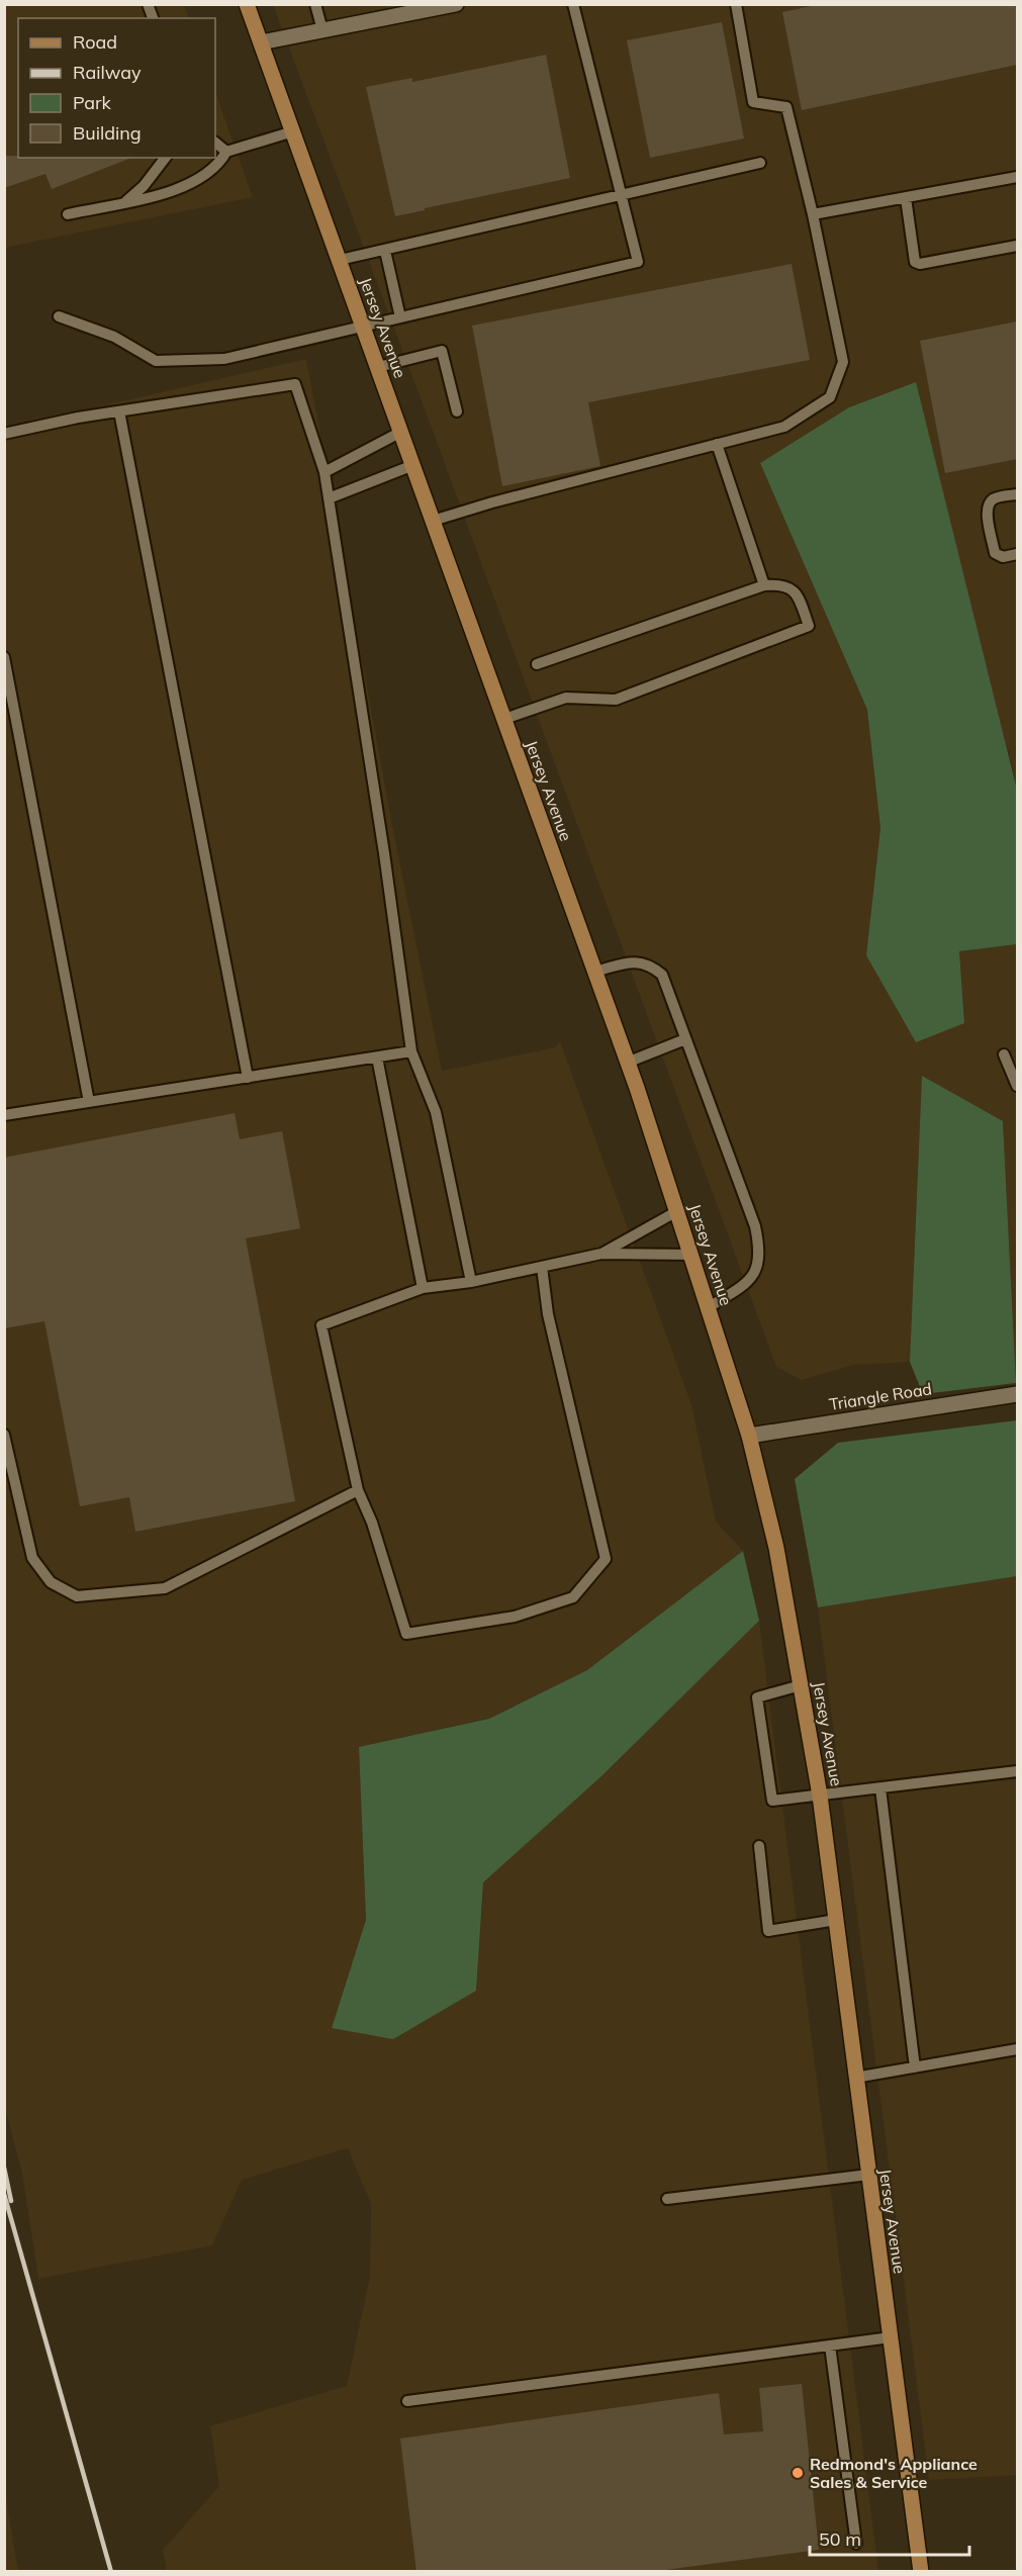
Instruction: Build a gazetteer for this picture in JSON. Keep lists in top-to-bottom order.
{
  "streets": {
    "street": ["Jersey Avenue", "Triangle Road"]
  },
  "crossings": [
    ["Jersey Avenue", "Triangle Road"]
  ],
  "places": ["Redmond's Appliance Sales & Service"],
  "legend": [
    "Road",
    "Railway",
    "Park",
    "Building"
  ],
  "scale_bar": "50 m"
}
